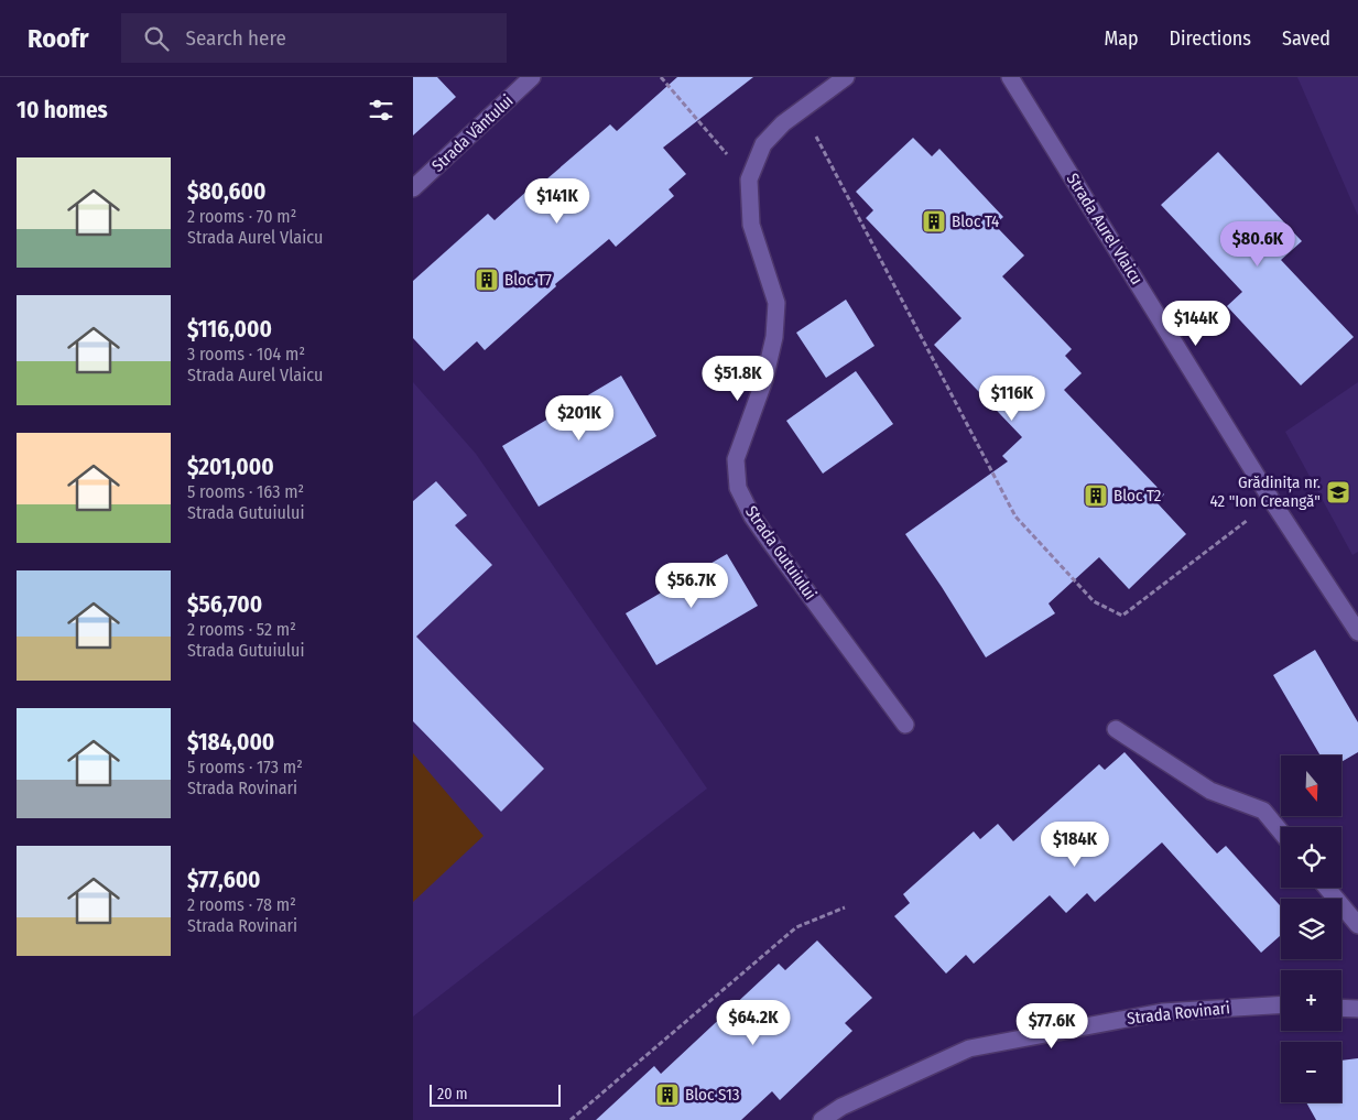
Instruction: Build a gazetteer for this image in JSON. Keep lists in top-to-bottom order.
{
  "streets": {
    "street": [
      "Strada Vântului",
      "Strada Aurel Vlaicu",
      "Strada Gutuiului",
      "Strada Rovinari"
    ]
  },
  "places": {
    "building": [
      "Bloc T4",
      "Bloc T7",
      "Bloc T2",
      "Bloc S13"
    ],
    "school or university": ["Grădinița nr. 42 \"Ion Creangă\""]
  },
  "scale_bar": "20 m",
  "north": "bottom",
  "page": {
    "header": "Roofr",
    "search": "Search here",
    "nav": ["Map", "Directions", "Saved"],
    "heading": "10 homes",
    "list": [
      {
        "name": "$80,600",
        "note": "2 rooms · 70 m² · Strada Aurel Vlaicu"
      },
      {
        "name": "$116,000",
        "note": "3 rooms · 104 m² · Strada Aurel Vlaicu"
      },
      {
        "name": "$201,000",
        "note": "5 rooms · 163 m² · Strada Gutuiului"
      },
      {
        "name": "$56,700",
        "note": "2 rooms · 52 m² · Strada Gutuiului"
      },
      {
        "name": "$184,000",
        "note": "5 rooms · 173 m² · Strada Rovinari"
      },
      {
        "name": "$77,600",
        "note": "2 rooms · 78 m² · Strada Rovinari"
      }
    ],
    "price": [
      "$141K",
      "$80.6K",
      "$144K",
      "$51.8K",
      "$116K",
      "$201K",
      "$56.7K",
      "$184K",
      "$64.2K",
      "$77.6K"
    ],
    "map_buttons": ["+", "−"],
    "scale": "20 m"
  }
}
